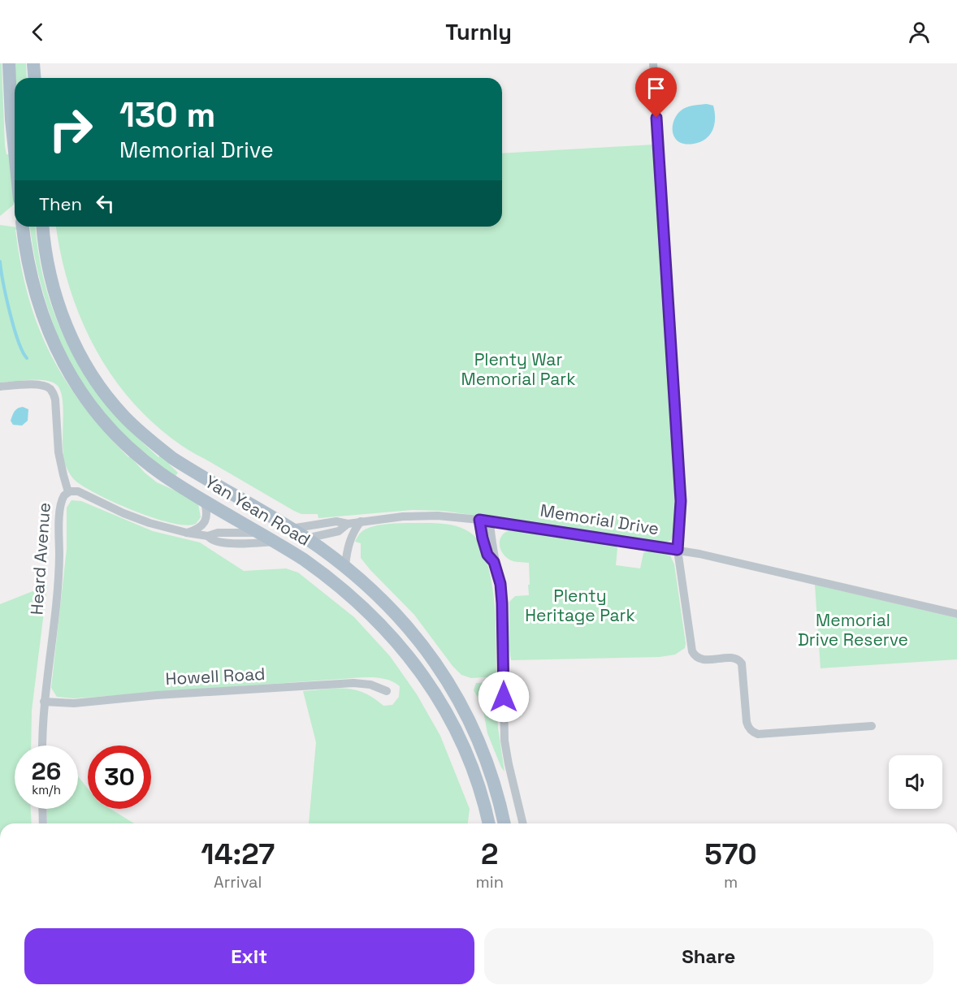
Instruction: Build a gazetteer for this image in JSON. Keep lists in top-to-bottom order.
{
  "streets": {
    "main road": ["Yan Yean Road", "Memorial Drive", "Heard Avenue"],
    "street": ["Howell Road"]
  },
  "crossings": [
    ["Yan Yean Road", "Memorial Drive"],
    ["Yan Yean Road", "Heard Avenue"],
    ["Memorial Drive", "Heard Avenue"],
    ["Heard Avenue", "Howell Road"]
  ],
  "parks": ["Plenty War Memorial Park", "Plenty Heritage Park", "Memorial Drive Reserve"],
  "page": {
    "header": "Turnly",
    "turn": ["130 m", "Memorial Drive"],
    "then": "Then",
    "speed": "26 km/h",
    "limit": "30",
    "eta": [
      "14:27",
      "Arrival",
      "2",
      "min",
      "570",
      "m"
    ],
    "buttons": ["Exit", "Share"]
  }
}
